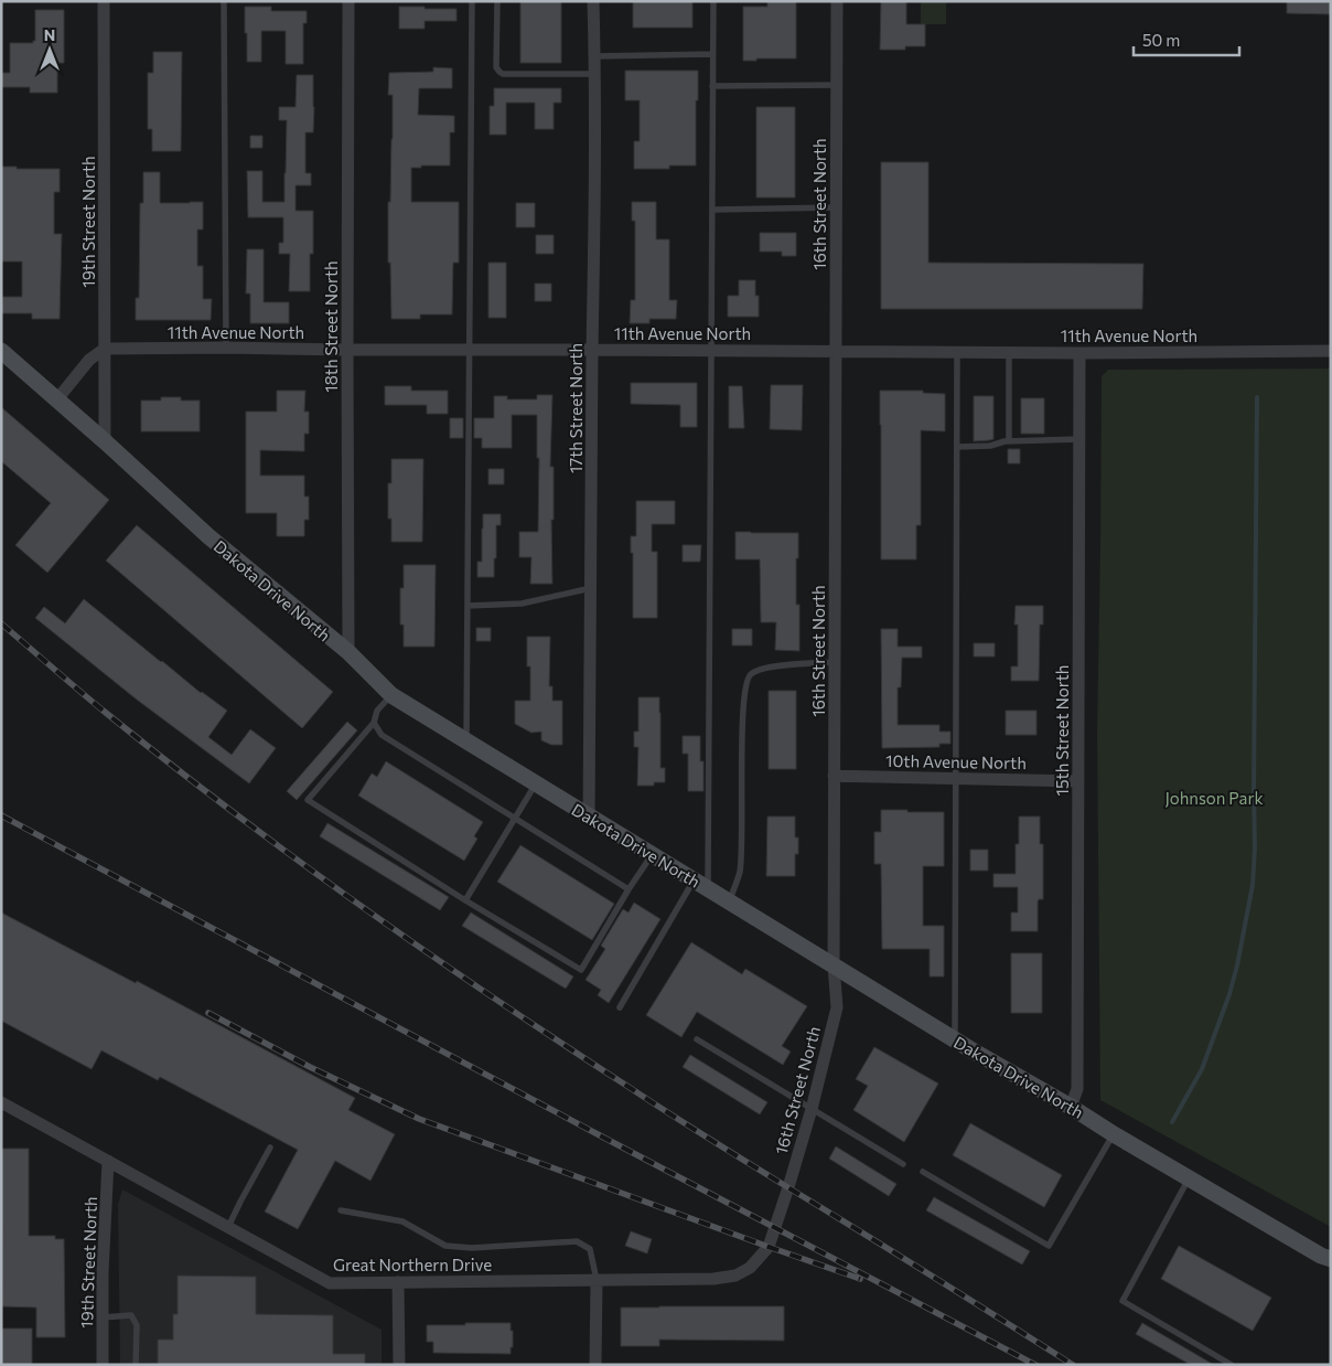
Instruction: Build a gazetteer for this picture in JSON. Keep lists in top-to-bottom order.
{
  "streets": {
    "street": [
      "16th Street North",
      "19th Street North",
      "18th Street North",
      "11th Avenue North",
      "17th Street North",
      "Dakota Drive North",
      "15th Street North",
      "10th Avenue North",
      "Great Northern Drive"
    ]
  },
  "crossings": [
    ["16th Street North", "11th Avenue North"],
    ["16th Street North", "Dakota Drive North"],
    ["16th Street North", "10th Avenue North"],
    ["16th Street North", "Great Northern Drive"],
    ["19th Street North", "11th Avenue North"],
    ["19th Street North", "Dakota Drive North"],
    ["19th Street North", "Great Northern Drive"],
    ["18th Street North", "11th Avenue North"],
    ["18th Street North", "Dakota Drive North"],
    ["11th Avenue North", "17th Street North"],
    ["11th Avenue North", "15th Street North"],
    ["17th Street North", "Dakota Drive North"],
    ["Dakota Drive North", "15th Street North"],
    ["15th Street North", "10th Avenue North"]
  ],
  "parks": ["Johnson Park"],
  "scale_bar": "50 m",
  "north": "top"
}
